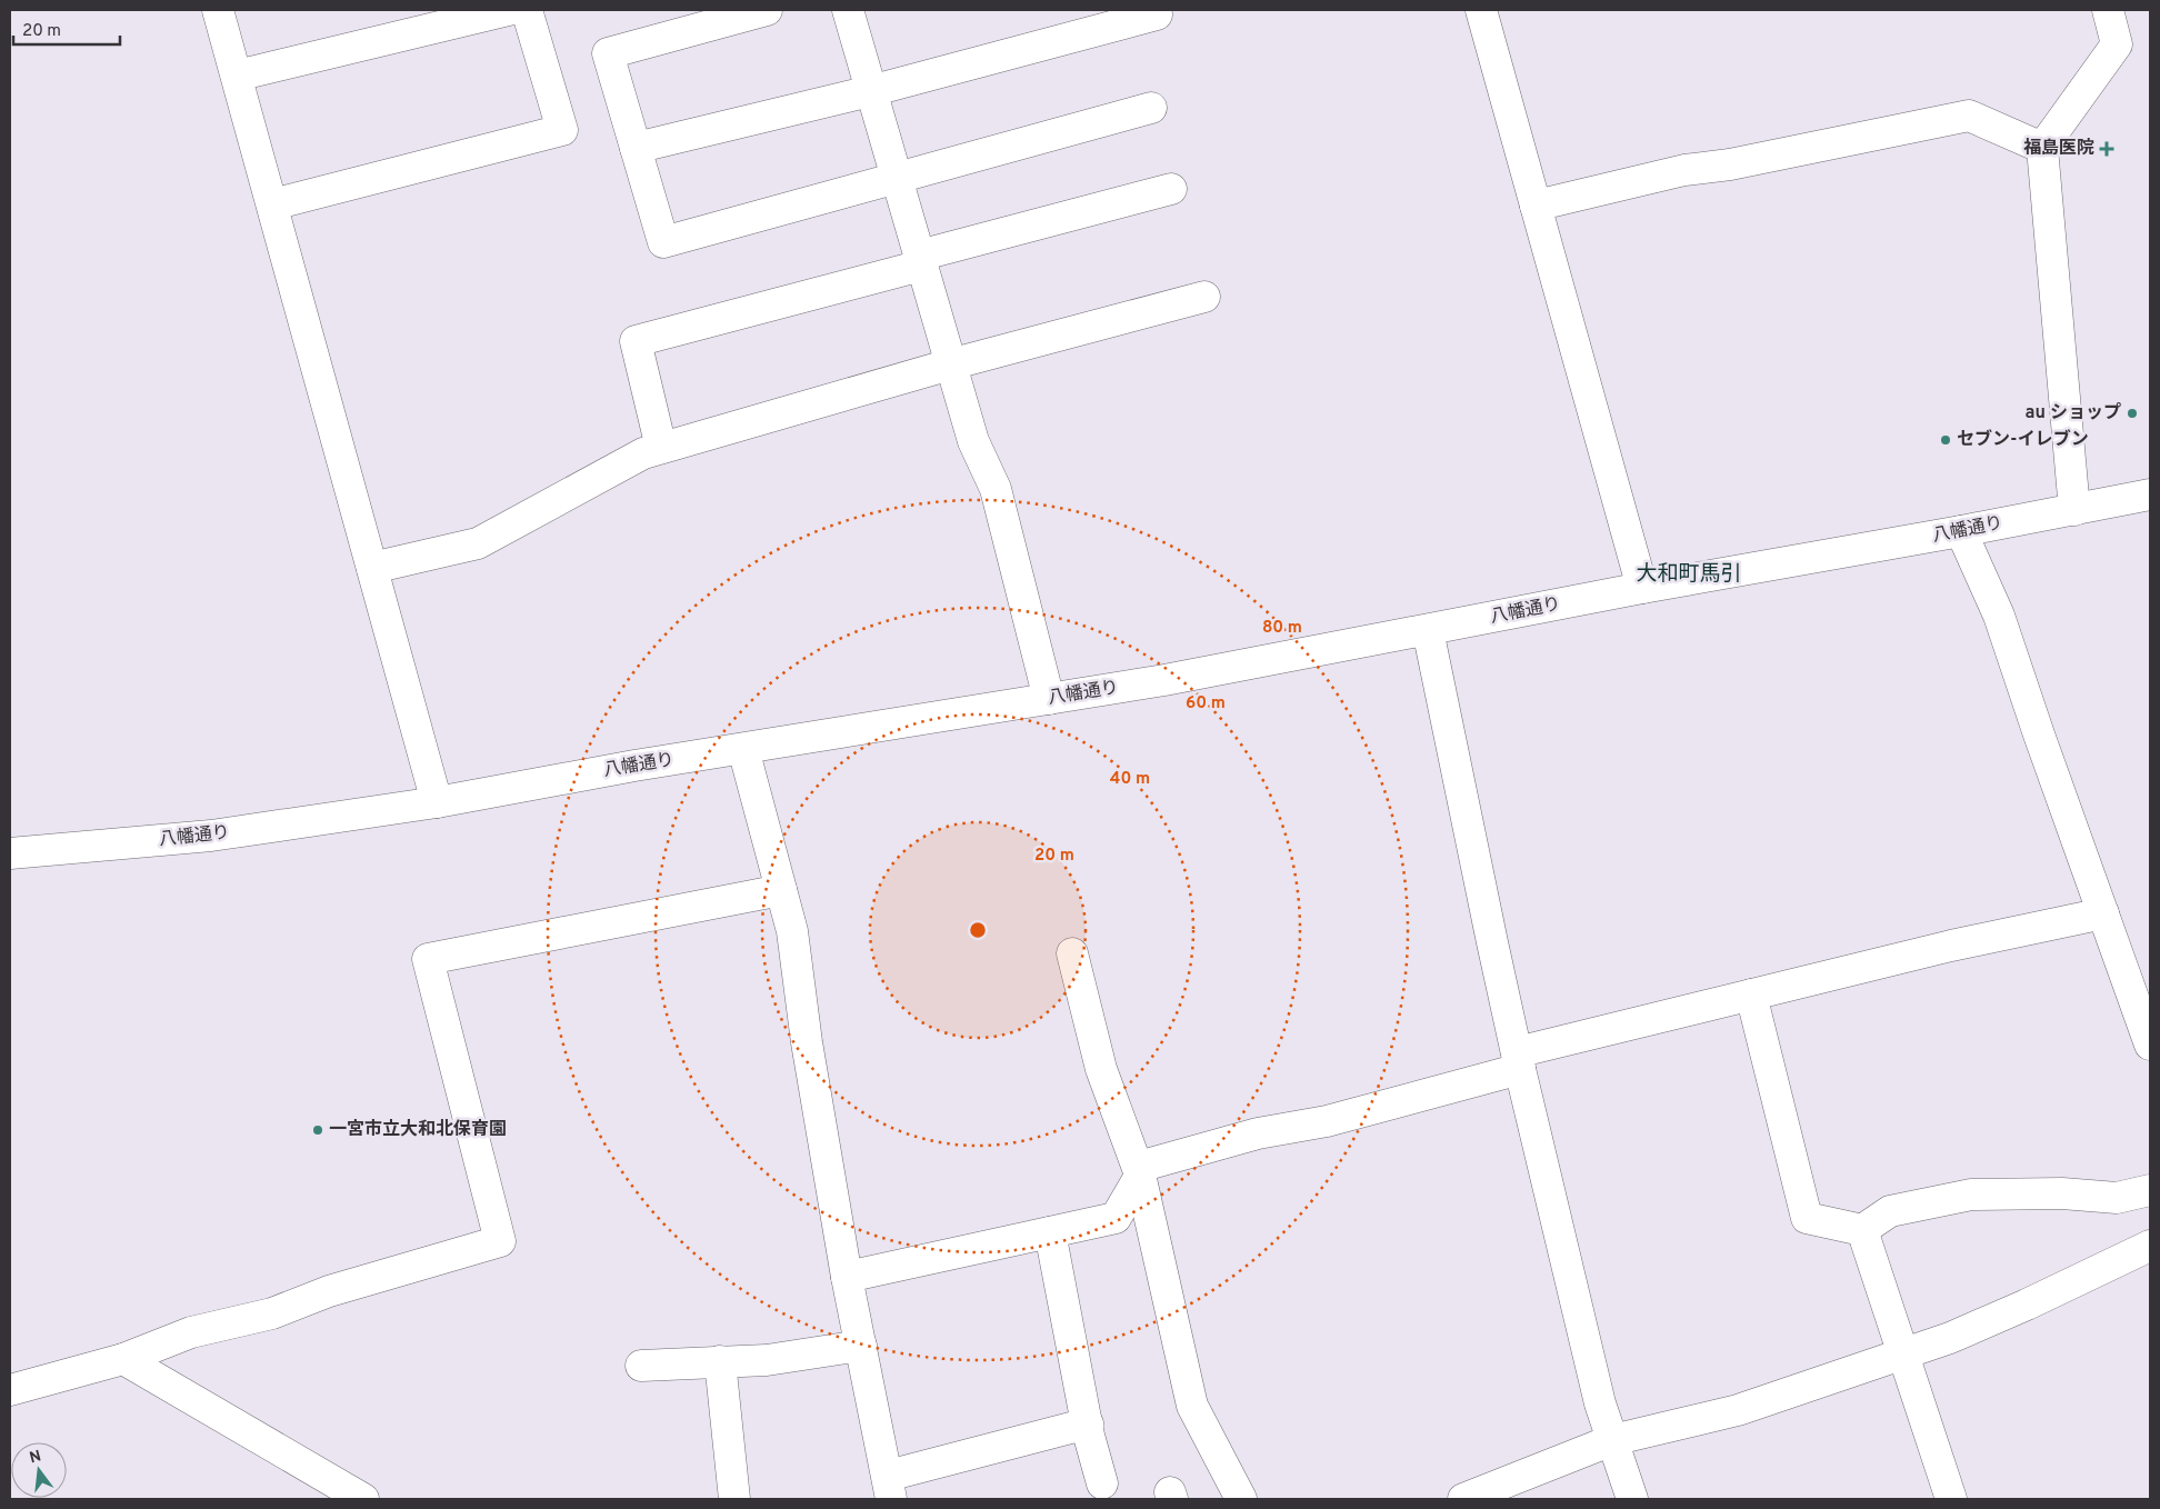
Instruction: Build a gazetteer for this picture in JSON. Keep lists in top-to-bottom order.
{
  "streets": {
    "street": ["八幡通り"]
  },
  "districts": ["大和町馬引"],
  "places": {
    "health": ["福島医院"],
    "other": ["au ショップ", "セブン-イレブン", "一宮市立大和北保育園"]
  },
  "scale_bar": "20 m",
  "north": "top",
  "rings": [
    "80 m",
    "60 m",
    "40 m",
    "20 m"
  ]
}
